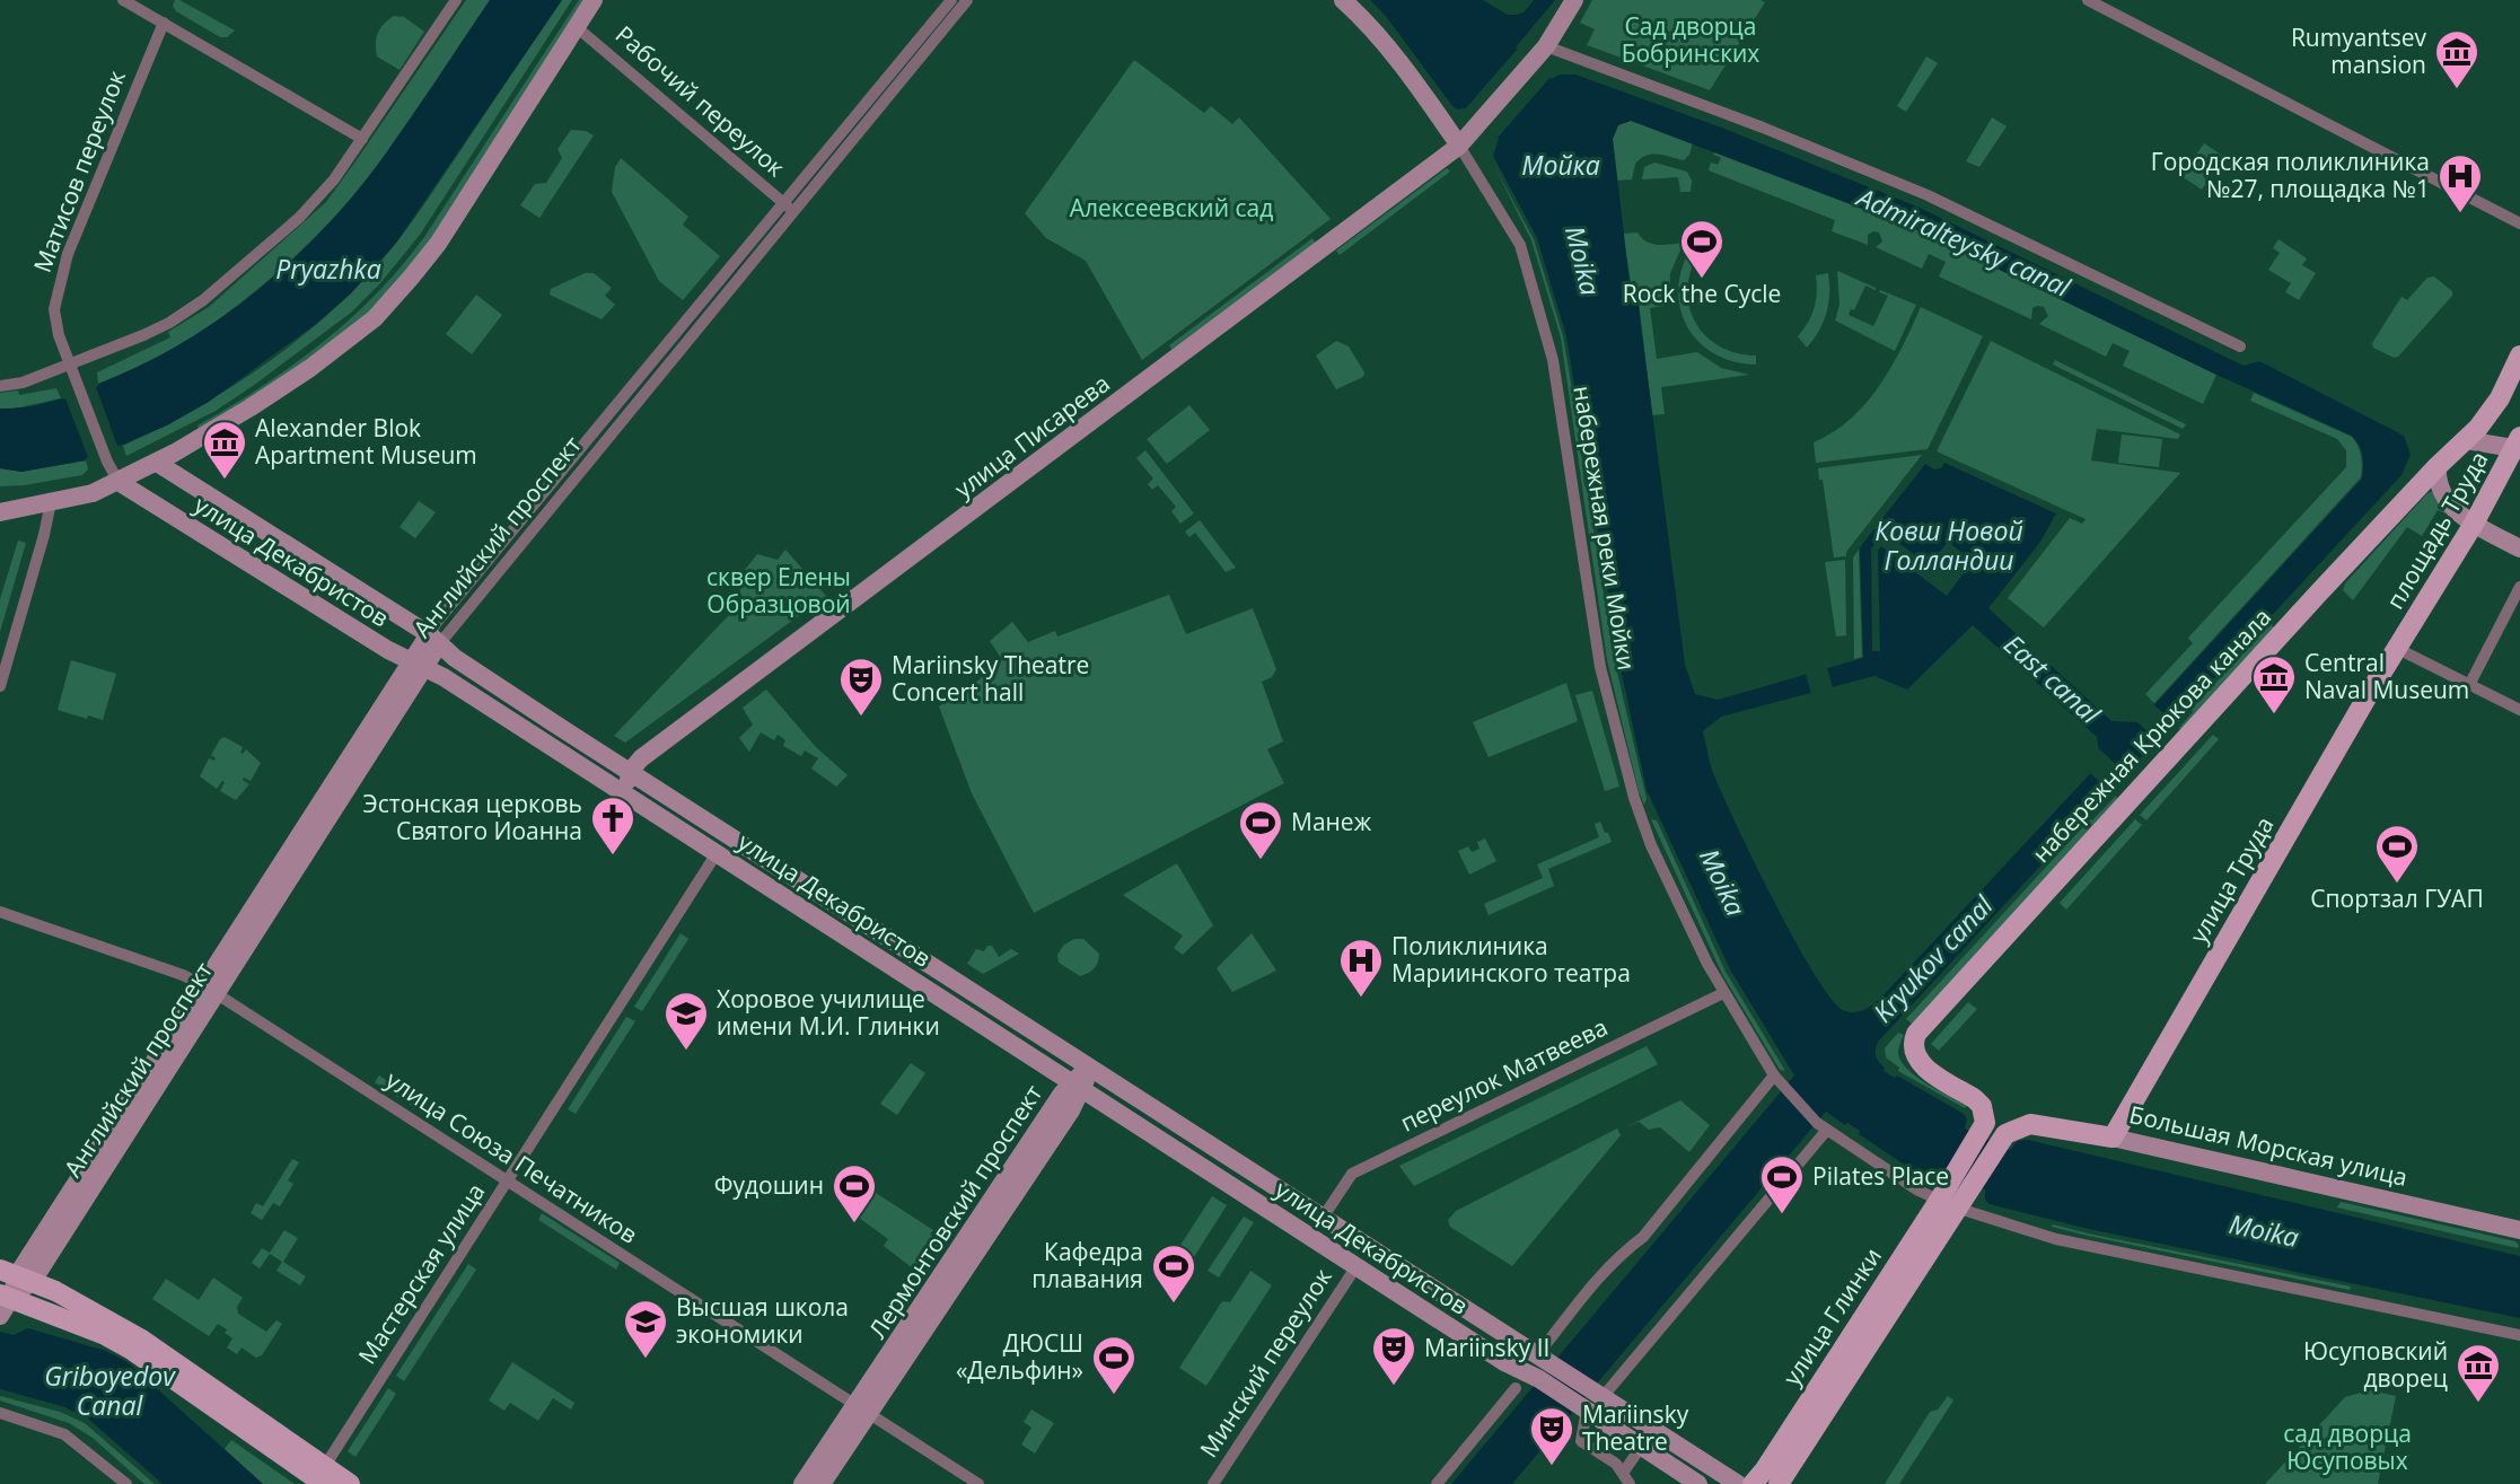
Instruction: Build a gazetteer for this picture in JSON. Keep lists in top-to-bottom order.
{
  "streets": {
    "main road": [
      "улица Писарева",
      "набережная реки Мойки",
      "площадь Труда",
      "Английский проспект",
      "улица Декабристов",
      "набережная Крюкова канала",
      "улица Труда",
      "Большая Морская улица",
      "Лермонтовский проспект",
      "улица Глинки"
    ],
    "street": [
      "Рабочий переулок",
      "Матисов переулок",
      "переулок Матвеева",
      "улица Союза Печатников",
      "Мастерская улица",
      "Минский переулок"
    ]
  },
  "crossings": [
    ["Рабочий переулок", "Английский проспект"],
    ["Матисов переулок", "улица Декабристов"],
    ["улица Писарева", "набережная реки Мойки"],
    ["улица Писарева", "улица Декабристов"],
    ["набережная реки Мойки", "переулок Матвеева"],
    ["площадь Труда", "набережная Крюкова канала"],
    ["площадь Труда", "улица Труда"],
    ["Английский проспект", "улица Декабристов"],
    ["Английский проспект", "улица Союза Печатников"],
    ["улица Декабристов", "переулок Матвеева"],
    ["улица Декабристов", "Лермонтовский проспект"],
    ["улица Декабристов", "Мастерская улица"],
    ["улица Декабристов", "Минский переулок"],
    ["набережная Крюкова канала", "Большая Морская улица"],
    ["набережная Крюкова канала", "улица Глинки"],
    ["улица Труда", "Большая Морская улица"],
    ["Большая Морская улица", "улица Глинки"],
    ["улица Союза Печатников", "Лермонтовский проспект"],
    ["улица Союза Печатников", "Мастерская улица"]
  ],
  "water": [
    "Мойка",
    "Admiralteysky canal",
    "Moika",
    "Pryazhka",
    "Ковш Новой Голландии",
    "East canal",
    "Kryukov canal",
    "Griboyedov Canal"
  ],
  "parks": [
    "Сад дворца Бобринских",
    "Алексеевский сад",
    "сквер Елены Образцовой",
    "сад дворца Юсуповых"
  ],
  "places": {
    "museum": [
      "Rumyantsev mansion",
      "Alexander Blok Apartment Museum",
      "Central Naval Museum",
      "Юсуповский дворец"
    ],
    "hospital": ["Городская поликлиника №27, площадка №1", "Поликлиника Мариинского театра"],
    "sports": [
      "Rock the Cycle",
      "Манеж",
      "Спортзал ГУАП",
      "Pilates Place",
      "Фудошин",
      "Кафедра плавания",
      "ДЮСШ «Дельфин»"
    ],
    "theatre": ["Mariinsky Theatre Concert hall", "Mariinsky II", "Mariinsky Theatre"],
    "church": ["Эстонская церковь Святого Иоанна"],
    "school or university": ["Хоровое училище имени М.И. Глинки", "Высшая школа экономики"]
  }
}
